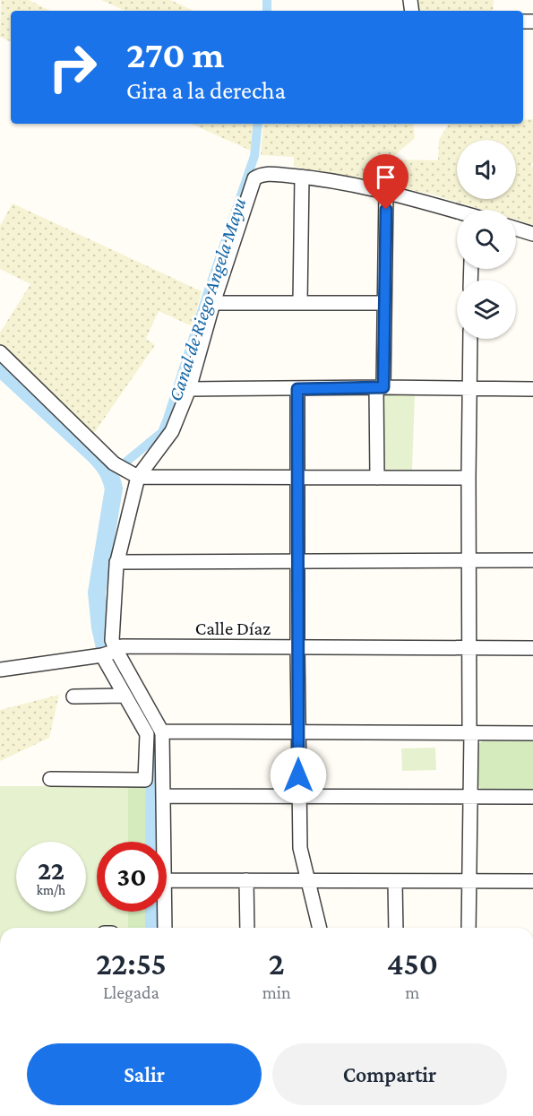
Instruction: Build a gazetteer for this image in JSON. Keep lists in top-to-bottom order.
{
  "streets": {
    "street": ["Calle Díaz"]
  },
  "water": ["Canal de Riego Angela Mayu"],
  "page": {
    "turn": ["270 m", "Gira a la derecha"],
    "speed": "22 km/h",
    "limit": "30",
    "eta": [
      "22:55",
      "Llegada",
      "2",
      "min",
      "450",
      "m"
    ],
    "buttons": ["Salir", "Compartir"]
  }
}
